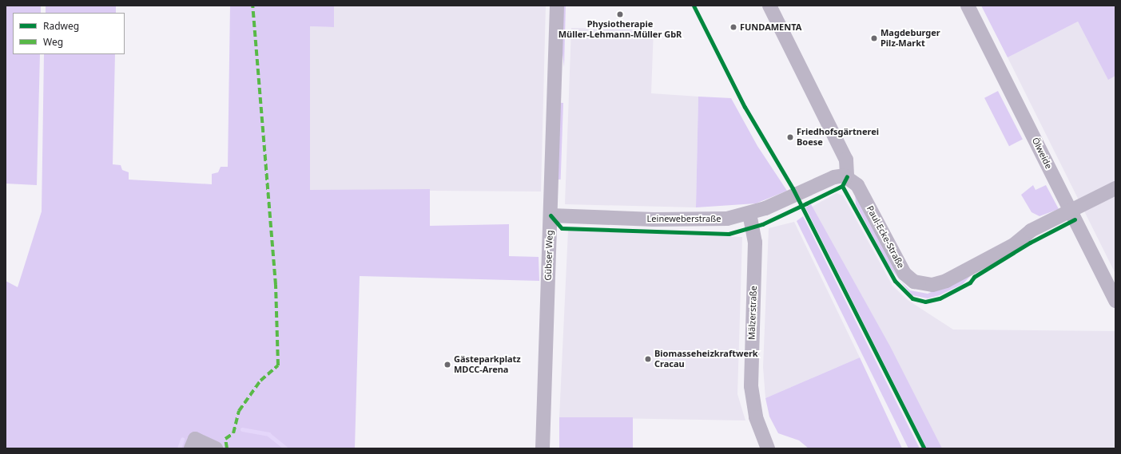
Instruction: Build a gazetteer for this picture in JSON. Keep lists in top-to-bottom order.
{
  "streets": {
    "street": [
      "Ölweide",
      "Leineweberstraße",
      "Paul-Ecke-Straße",
      "Gübser Weg",
      "Mälzerstraße"
    ]
  },
  "crossings": [
    ["Ölweide", "Paul-Ecke-Straße"],
    ["Leineweberstraße", "Paul-Ecke-Straße"],
    ["Leineweberstraße", "Gübser Weg"],
    ["Leineweberstraße", "Mälzerstraße"]
  ],
  "places": [
    "Physiotherapie Müller-Lehmann-Müller GbR",
    "FUNDAMENTA",
    "Magdeburger Pilz-Markt",
    "Friedhofsgärtnerei Boese",
    "Biomasseheizkraftwerk Cracau",
    "Gästeparkplatz MDCC-Arena"
  ],
  "legend": ["Radweg", "Weg"]
}
